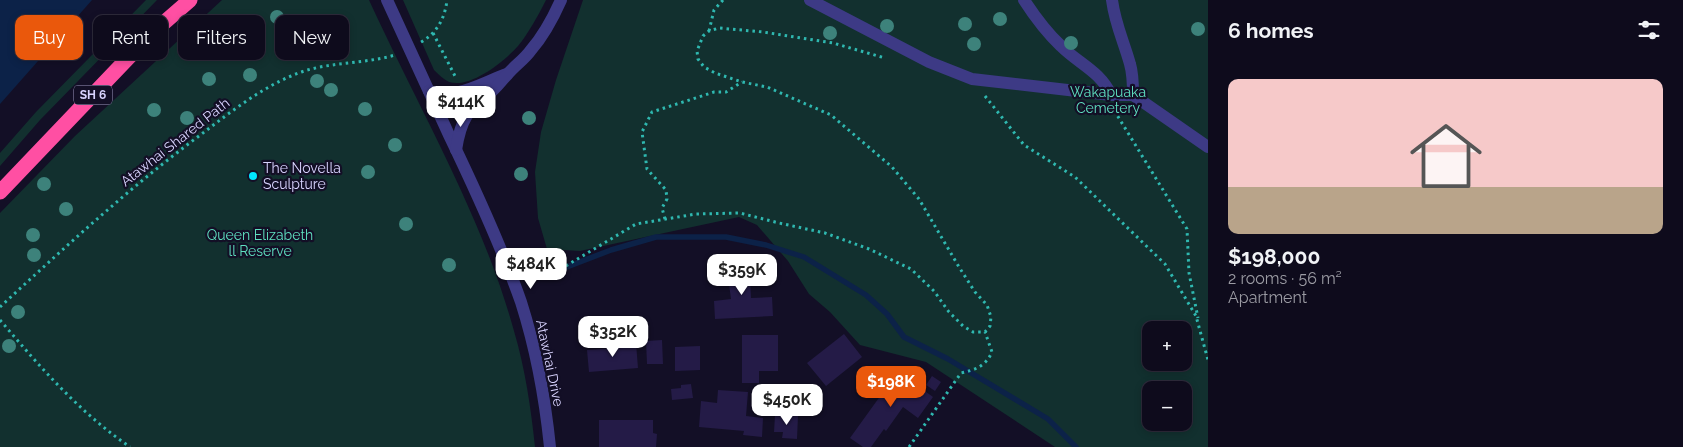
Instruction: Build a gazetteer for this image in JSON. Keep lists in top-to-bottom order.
{
  "streets": {
    "highway": ["SH 6"],
    "street": ["Atawhai Drive"],
    "path": ["Atawhai Shared Path"]
  },
  "parks": ["Wakapuaka Cemetery", "Queen Elizabeth ll Reserve"],
  "places": ["The Novella Sculpture"],
  "page": {
    "heading": "6 homes",
    "chip": [
      "Buy",
      "Rent",
      "Filters",
      "New"
    ],
    "list": [
      {
        "name": "$198,000",
        "note": "2 rooms · 56 m² · Apartment"
      }
    ],
    "price": [
      "$414K",
      "$484K",
      "$359K",
      "$352K",
      "$198K",
      "$450K"
    ],
    "map_buttons": ["+", "−"]
  }
}
